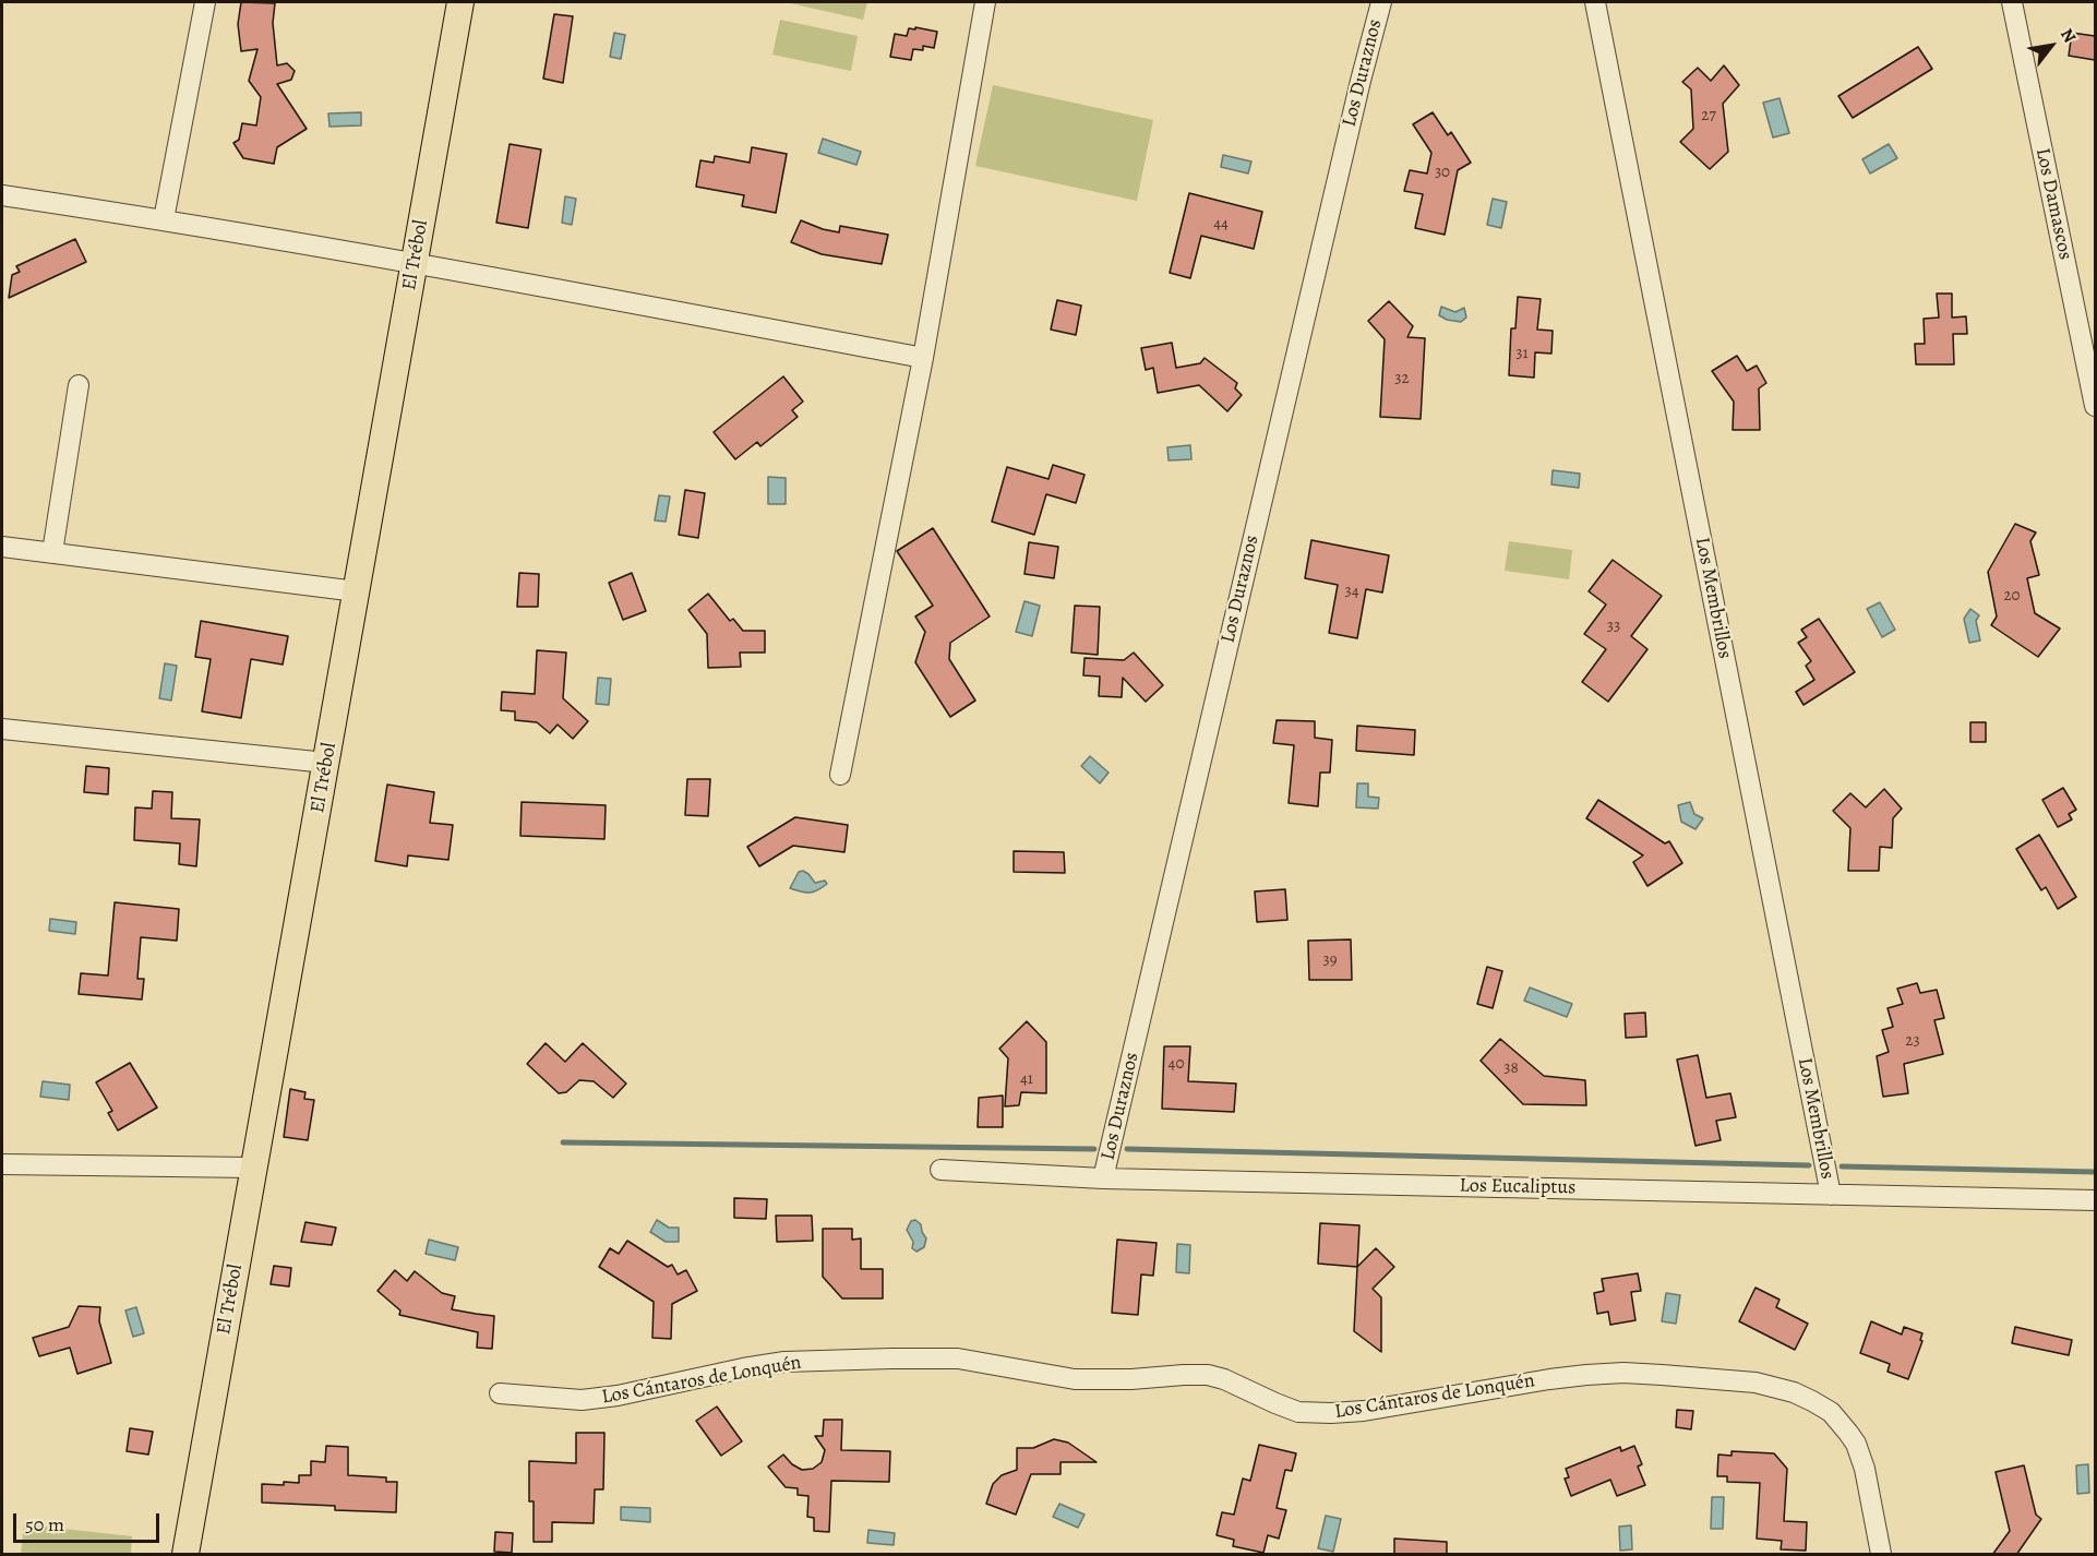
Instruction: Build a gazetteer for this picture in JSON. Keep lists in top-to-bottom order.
{
  "streets": {
    "main road": ["El Trébol"],
    "street": [
      "Los Duraznos",
      "Los Damascos",
      "Los Membrillos",
      "Los Eucaliptus",
      "Los Cántaros de Lonquén"
    ]
  },
  "crossings": [
    ["Los Duraznos", "Los Eucaliptus"],
    ["Los Membrillos", "Los Eucaliptus"]
  ],
  "house_numbers": [
    "27",
    "30",
    "44",
    "31",
    "32",
    "34",
    "20",
    "33",
    "39",
    "23",
    "40",
    "38",
    "41"
  ],
  "scale_bar": "50 m",
  "north": "top right"
}
